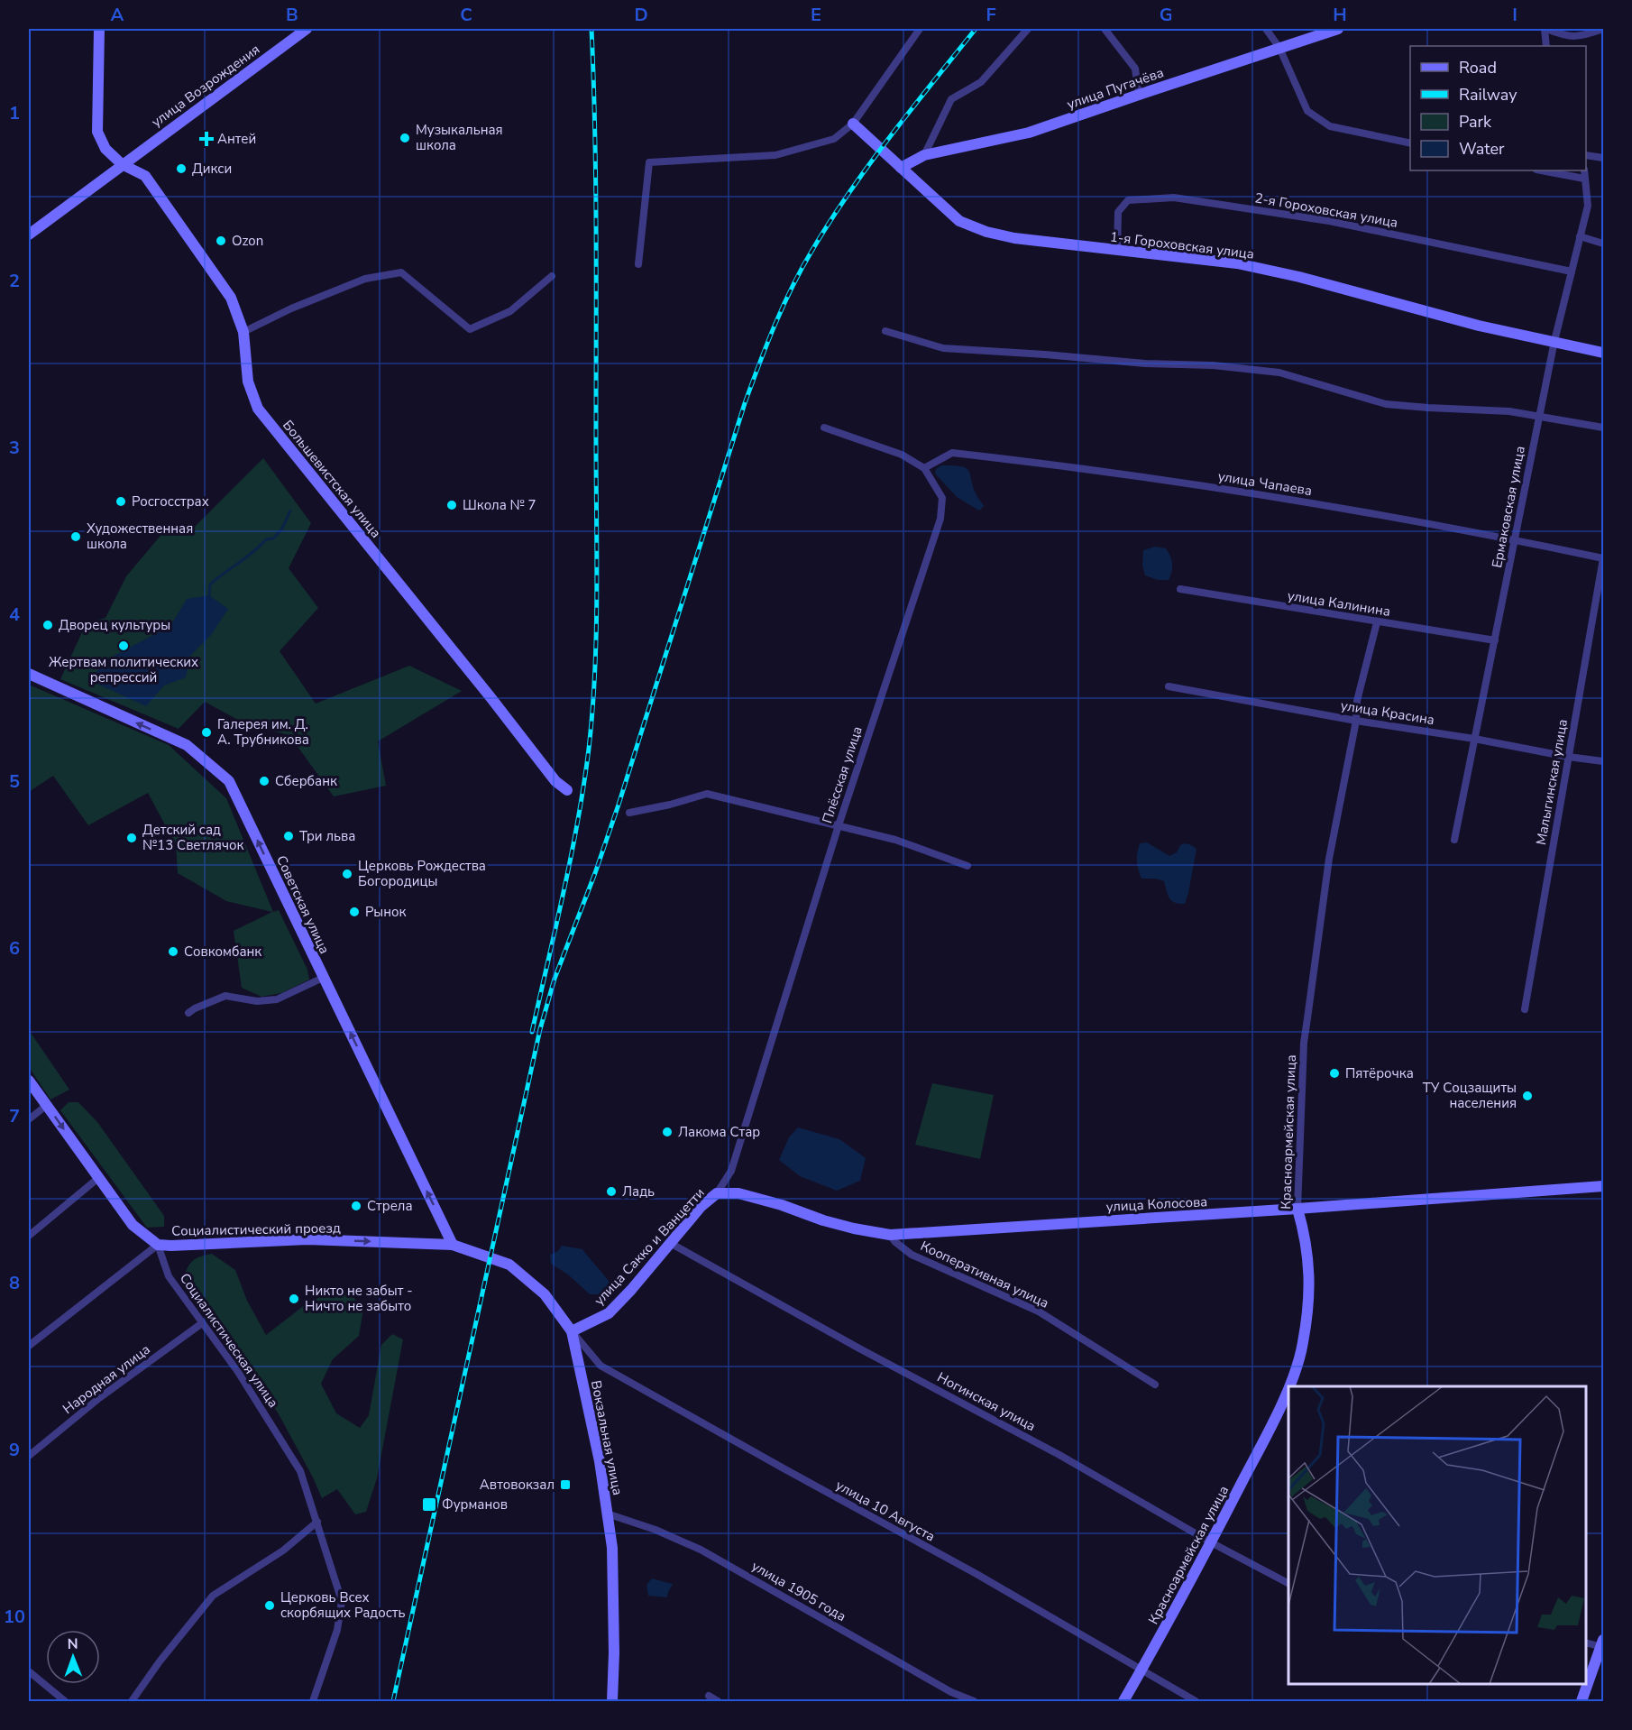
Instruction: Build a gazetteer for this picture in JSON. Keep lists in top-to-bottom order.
{
  "streets": {
    "main road": [
      "улица Возрождения",
      "улица Пугачёва",
      "1-я Гороховская улица",
      "Большевистская улица",
      "Советская улица",
      "Красноармейская улица",
      "улица Колосова",
      "Социалистический проезд",
      "улица Сакко и Ванцетти",
      "Вокзальная улица"
    ],
    "street": [
      "2-я Гороховская улица",
      "улица Чапаева",
      "Ермаковская улица",
      "улица Калинина",
      "улица Красина",
      "Плёсская улица",
      "Малыгинская улица",
      "Кооперативная улица",
      "Социалистическая улица",
      "Народная улица",
      "Ногинская улица",
      "улица 10 Августа",
      "улица 1905 года"
    ]
  },
  "crossings": [
    ["улица Возрождения", "Большевистская улица"],
    ["улица Пугачёва", "1-я Гороховская улица"],
    ["2-я Гороховская улица", "1-я Гороховская улица"],
    ["2-я Гороховская улица", "Ермаковская улица"],
    ["1-я Гороховская улица", "Ермаковская улица"],
    ["улица Чапаева", "Ермаковская улица"],
    ["улица Чапаева", "Плёсская улица"],
    ["улица Чапаева", "Малыгинская улица"],
    ["Ермаковская улица", "улица Калинина"],
    ["Ермаковская улица", "улица Красина"],
    ["улица Калинина", "Красноармейская улица"],
    ["улица Красина", "Малыгинская улица"],
    ["улица Красина", "Красноармейская улица"],
    ["Плёсская улица", "улица Колосова"],
    ["Плёсская улица", "улица Сакко и Ванцетти"],
    ["Советская улица", "Социалистический проезд"],
    ["Советская улица", "Вокзальная улица"],
    ["Красноармейская улица", "улица Колосова"],
    ["Красноармейская улица", "Ногинская улица"],
    ["Красноармейская улица", "улица 10 Августа"],
    ["улица Колосова", "улица Сакко и Ванцетти"],
    ["улица Колосова", "Кооперативная улица"],
    ["Социалистический проезд", "Социалистическая улица"],
    ["Социалистический проезд", "Вокзальная улица"],
    ["улица Сакко и Ванцетти", "Ногинская улица"],
    ["улица Сакко и Ванцетти", "Вокзальная улица"],
    ["улица Сакко и Ванцетти", "улица 10 Августа"],
    ["Социалистическая улица", "Народная улица"],
    ["Вокзальная улица", "улица 10 Августа"],
    ["Вокзальная улица", "улица 1905 года"]
  ],
  "one_way": ["Советская улица", "Социалистический проезд"],
  "places": {
    "other": [
      "Музыкальная школа",
      "Дикси",
      "Ozon",
      "Росгосстрах",
      "Школа № 7",
      "Художественная школа",
      "Дворец культуры",
      "Жертвам политических репрессий",
      "Галерея им. Д. А. Трубникова",
      "Сбербанк",
      "Три льва",
      "Детский сад №13 Светлячок",
      "Церковь Рождества Богородицы",
      "Рынок",
      "Совкомбанк",
      "Пятёрочка",
      "ТУ Соцзащиты населения",
      "Лакома Стар",
      "Ладь",
      "Стрела",
      "Никто не забыт - Ничто не забыто",
      "Церковь Всех скорбящих Радость"
    ],
    "health": ["Антей"],
    "transit": ["Автовокзал", "Фурманов"]
  },
  "legend": [
    "Road",
    "Railway",
    "Park",
    "Water"
  ],
  "north": "top",
  "grid": {
    "columns": [
      "A",
      "B",
      "C",
      "D",
      "E",
      "F",
      "G",
      "H",
      "I"
    ],
    "rows": [
      "1",
      "2",
      "3",
      "4",
      "5",
      "6",
      "7",
      "8",
      "9",
      "10"
    ]
  }
}
